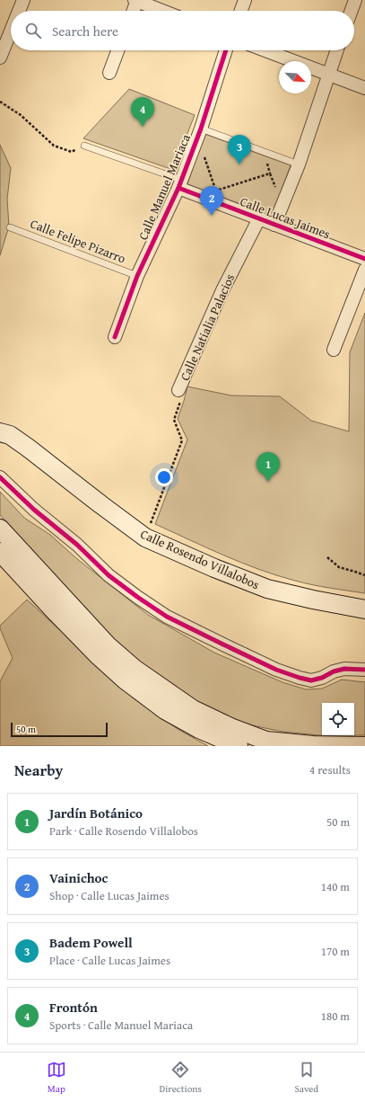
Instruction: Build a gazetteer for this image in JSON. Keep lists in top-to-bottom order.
{
  "streets": {
    "main road": ["Calle Rosendo Villalobos"],
    "street": ["Calle Manuel Mariaca", "Calle Lucas Jaimes", "Calle Natialia Palacios"],
    "lane": ["Calle Felipe Pizarro"]
  },
  "crossings": [
    ["Calle Manuel Mariaca", "Calle Lucas Jaimes"],
    ["Calle Manuel Mariaca", "Calle Felipe Pizarro"],
    ["Calle Lucas Jaimes", "Calle Natialia Palacios"]
  ],
  "scale_bar": "50 m",
  "north": "bottom right",
  "page": {
    "search": "Search here",
    "pins": [
      "4",
      "3",
      "2",
      "1"
    ],
    "scale": "50 m",
    "heading": ["Nearby", "4 results"],
    "list": [
      {
        "mark": "1",
        "name": "Jardín Botánico",
        "note": "Park · Calle Rosendo Villalobos",
        "value": "50 m"
      },
      {
        "mark": "2",
        "name": "Vainichoc",
        "note": "Shop · Calle Lucas Jaimes",
        "value": "140 m"
      },
      {
        "mark": "3",
        "name": "Badem Powell",
        "note": "Place · Calle Lucas Jaimes",
        "value": "170 m"
      },
      {
        "mark": "4",
        "name": "Frontón",
        "note": "Sports · Calle Manuel Mariaca",
        "value": "180 m"
      }
    ],
    "nav": ["Map", "Directions", "Saved"]
  }
}
